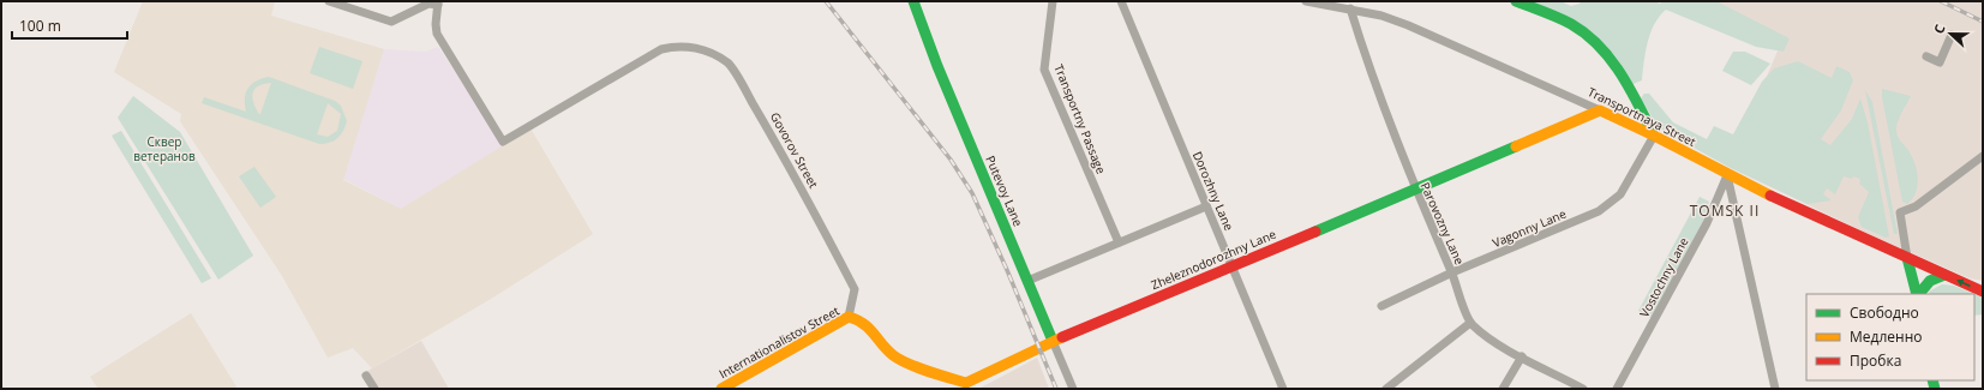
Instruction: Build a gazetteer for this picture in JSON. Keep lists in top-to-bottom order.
{
  "streets": {
    "street": [
      "Transportnaya Street",
      "Transportny Passage",
      "Govorov Street",
      "Putevoy Lane",
      "Dorozhny Lane",
      "Parovozny Lane",
      "Vagonny Lane",
      "Zheleznodorozhny Lane",
      "Vostochny Lane",
      "Internationalistov Street"
    ]
  },
  "crossings": [
    ["Transportnaya Street", "Parovozny Lane"],
    ["Transportnaya Street", "Vagonny Lane"],
    ["Transportnaya Street", "Zheleznodorozhny Lane"],
    ["Transportnaya Street", "Vostochny Lane"],
    ["Govorov Street", "Zheleznodorozhny Lane"],
    ["Govorov Street", "Internationalistov Street"],
    ["Putevoy Lane", "Zheleznodorozhny Lane"],
    ["Dorozhny Lane", "Zheleznodorozhny Lane"],
    ["Parovozny Lane", "Vagonny Lane"],
    ["Parovozny Lane", "Zheleznodorozhny Lane"],
    ["Zheleznodorozhny Lane", "Internationalistov Street"]
  ],
  "districts": ["TOMSK II"],
  "parks": ["Сквер ветеранов"],
  "legend": ["Свободно", "Медленно", "Пробка"],
  "scale_bar": "100 m",
  "north": "left"
}
